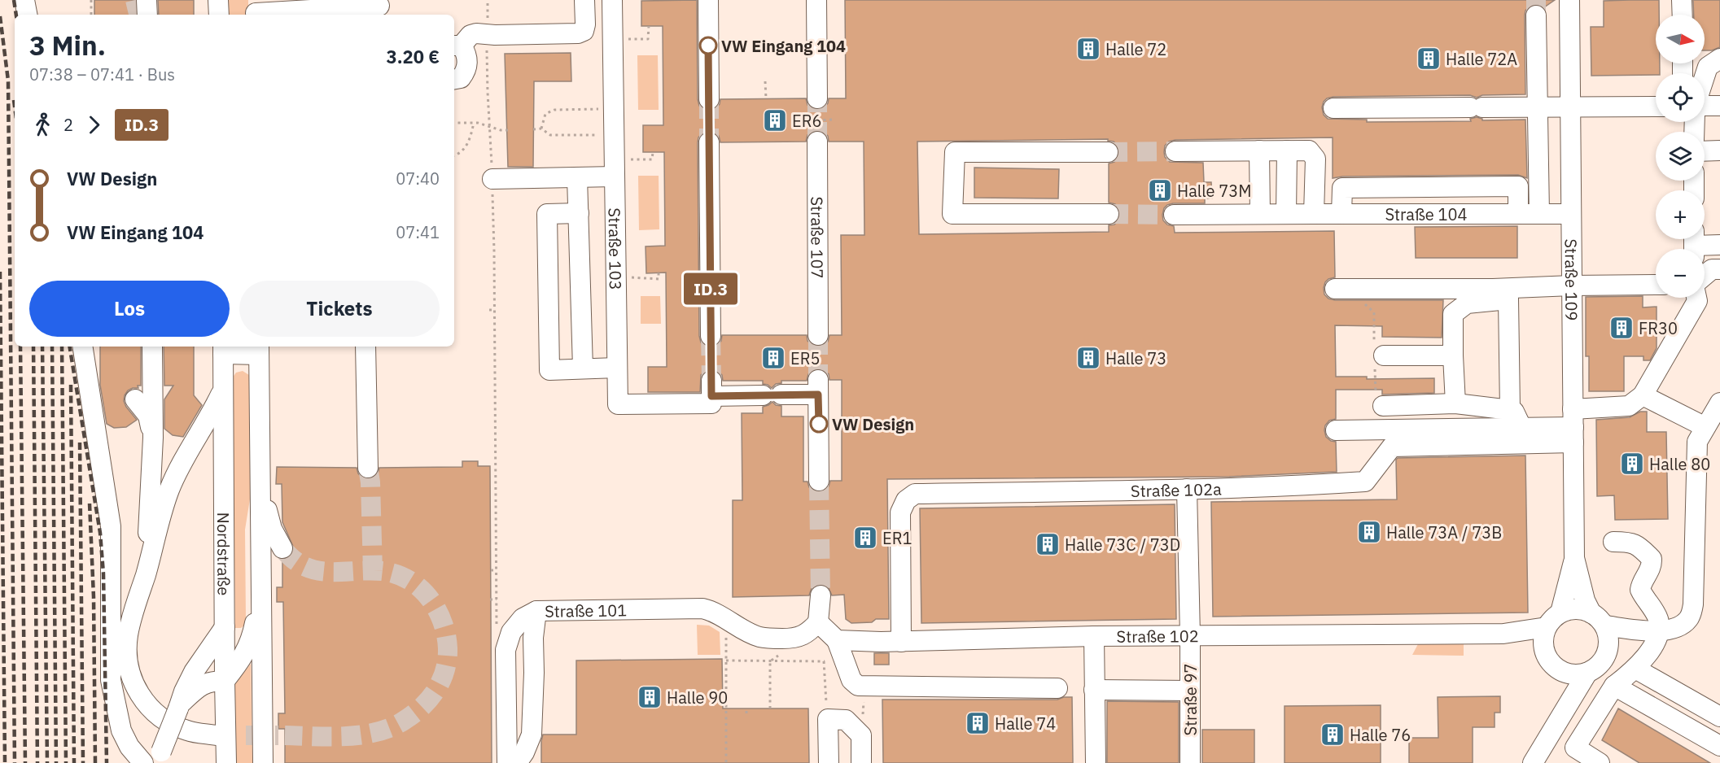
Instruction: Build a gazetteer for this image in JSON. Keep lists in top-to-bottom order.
{
  "streets": {
    "street": [
      "Straße 104",
      "Straße 107",
      "Straße 103",
      "Straße 109",
      "Straße 102a",
      "Nordstraße",
      "Straße 101",
      "Straße 102",
      "Straße 97"
    ]
  },
  "crossings": [
    ["Straße 104", "Straße 109"],
    ["Straße 109", "Straße 102a"],
    ["Straße 102a", "Straße 102"],
    ["Straße 102a", "Straße 97"],
    ["Straße 102", "Straße 97"]
  ],
  "places": {
    "other": ["VW Eingang 104", "VW Design"],
    "building": [
      "Halle 72",
      "Halle 72A",
      "ER6",
      "Halle 73M",
      "FR30",
      "ER5",
      "Halle 73",
      "Halle 80",
      "Halle 73A / 73B",
      "ER1",
      "Halle 73C / 73D",
      "Halle 90",
      "Halle 74",
      "Halle 76"
    ]
  },
  "lines": ["bus line ID.3"],
  "north": "right",
  "page": {
    "on_map": "ID.3",
    "map_buttons": ["+", "−"],
    "heading": ["3 Min.", "07:38 – 07:41 · Bus", "3.20 €"],
    "legs": ["2", "ID.3"],
    "list": [
      {
        "name": "VW Design",
        "value": "07:40"
      },
      {
        "name": "VW Eingang 104",
        "value": "07:41"
      }
    ],
    "buttons": ["Los", "Tickets"]
  }
}
